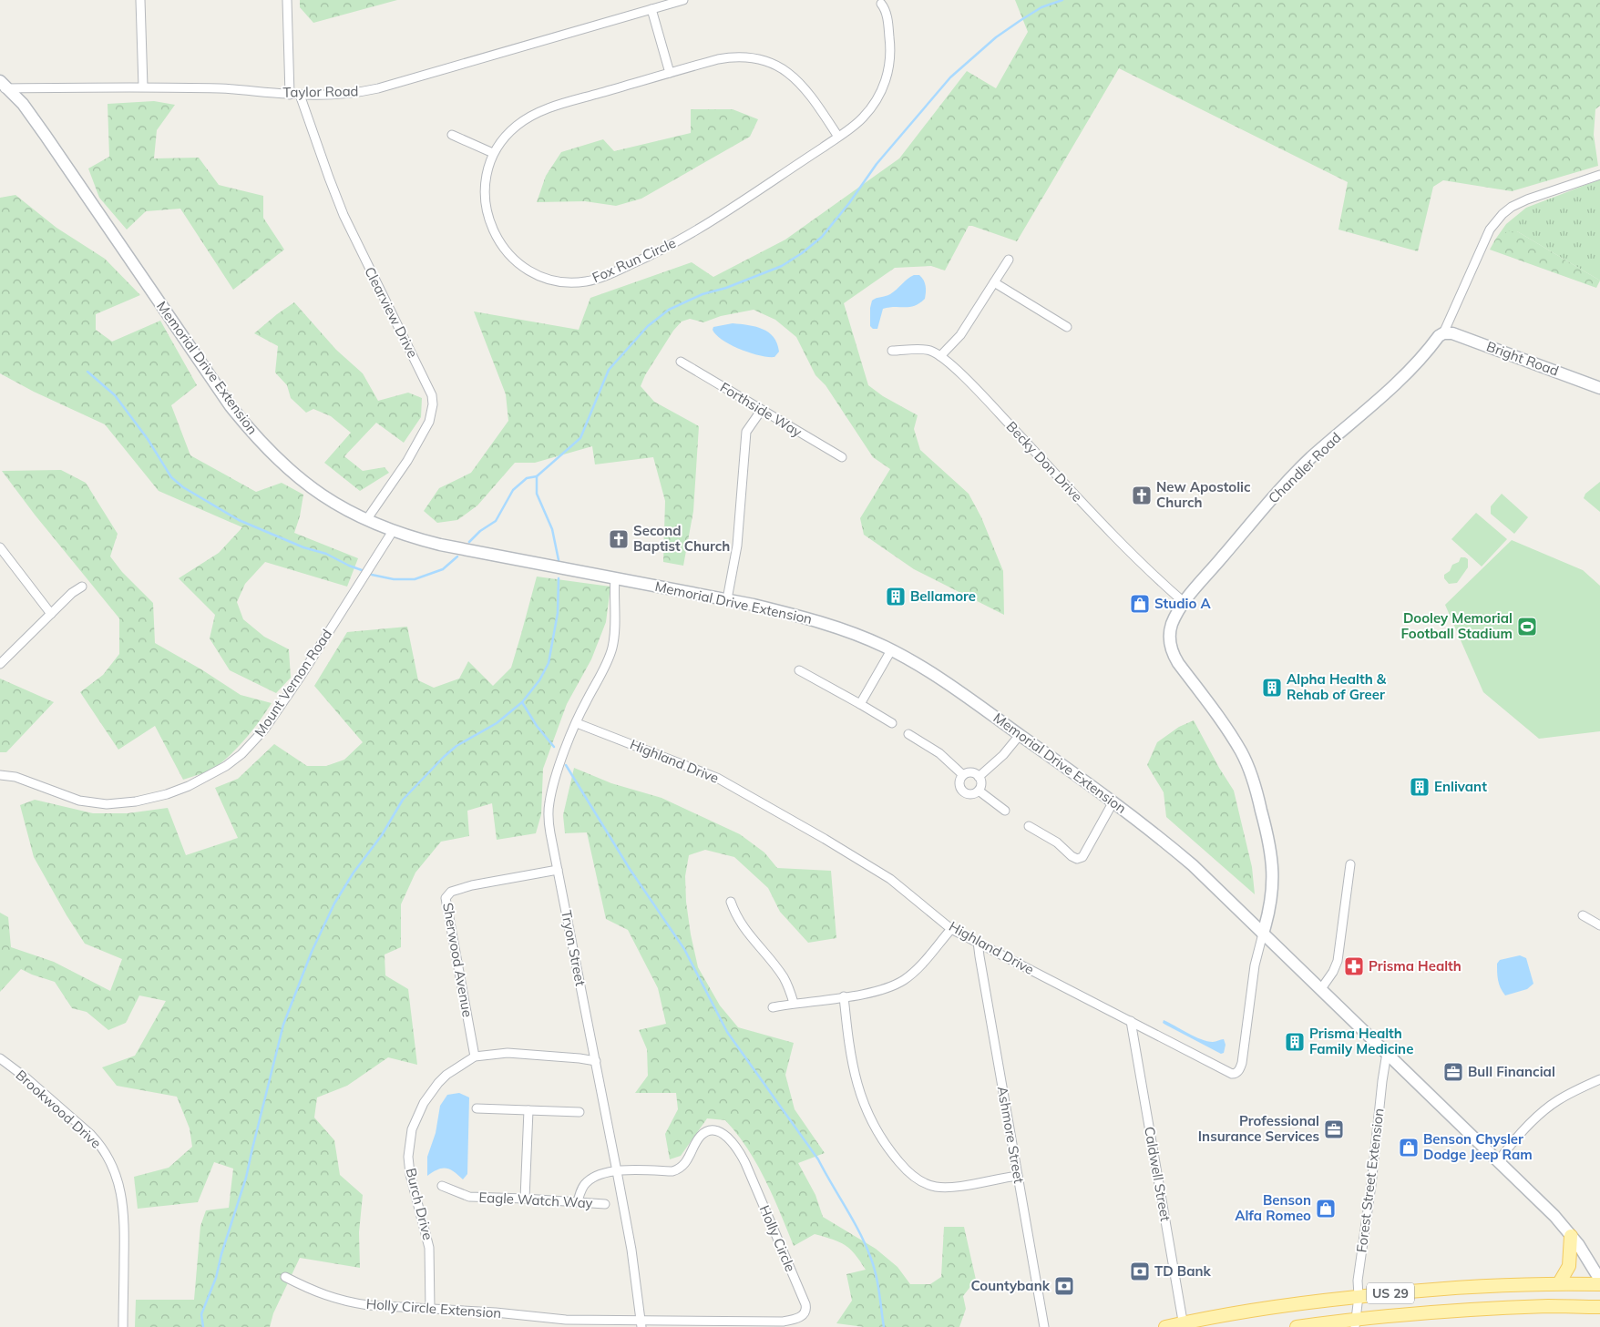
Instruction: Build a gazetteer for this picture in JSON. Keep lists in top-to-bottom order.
{
  "streets": {
    "main road": ["US 29"],
    "street": [
      "Taylor Road",
      "Fox Run Circle",
      "Clearview Drive",
      "Bright Road",
      "Memorial Drive Extension",
      "Forthside Way",
      "Becky Don Drive",
      "Chandler Road",
      "Mount Vernon Road",
      "Highland Drive",
      "Tryon Street",
      "Sherwood Avenue",
      "Brookwood Drive",
      "Ashmore Street",
      "Caldwell Street",
      "Forest Street Extension",
      "Eagle Watch Way",
      "Burch Drive",
      "Holly Circle",
      "Holly Circle Extension"
    ]
  },
  "crossings": [
    ["Taylor Road", "Clearview Drive"],
    ["Taylor Road", "Memorial Drive Extension"],
    ["Clearview Drive", "Memorial Drive Extension"],
    ["Bright Road", "Chandler Road"],
    ["Memorial Drive Extension", "Chandler Road"],
    ["Memorial Drive Extension", "Mount Vernon Road"],
    ["Memorial Drive Extension", "Highland Drive"],
    ["Memorial Drive Extension", "Tryon Street"],
    ["Memorial Drive Extension", "Forest Street Extension"],
    ["Becky Don Drive", "Chandler Road"],
    ["Chandler Road", "Highland Drive"],
    ["Highland Drive", "Tryon Street"],
    ["Highland Drive", "Ashmore Street"],
    ["Highland Drive", "Caldwell Street"],
    ["Tryon Street", "Sherwood Avenue"],
    ["Tryon Street", "Burch Drive"],
    ["Tryon Street", "Holly Circle"],
    ["Tryon Street", "Holly Circle Extension"],
    ["Sherwood Avenue", "Burch Drive"],
    ["Caldwell Street", "US 29"],
    ["Forest Street Extension", "US 29"],
    ["Burch Drive", "Holly Circle Extension"],
    ["Holly Circle", "Holly Circle Extension"]
  ],
  "places": {
    "church": ["New Apostolic Church", "Second Baptist Church"],
    "building": [
      "Bellamore",
      "Alpha Health & Rehab of Greer",
      "Enlivant",
      "Prisma Health Family Medicine"
    ],
    "shop": ["Studio A", "Benson Chysler Dodge Jeep Ram", "Benson Alfa Romeo"],
    "sports": ["Dooley Memorial Football Stadium"],
    "pharmacy": ["Prisma Health"],
    "office": ["Bull Financial", "Professional Insurance Services"],
    "bank": ["TD Bank", "Countybank"]
  }
}
